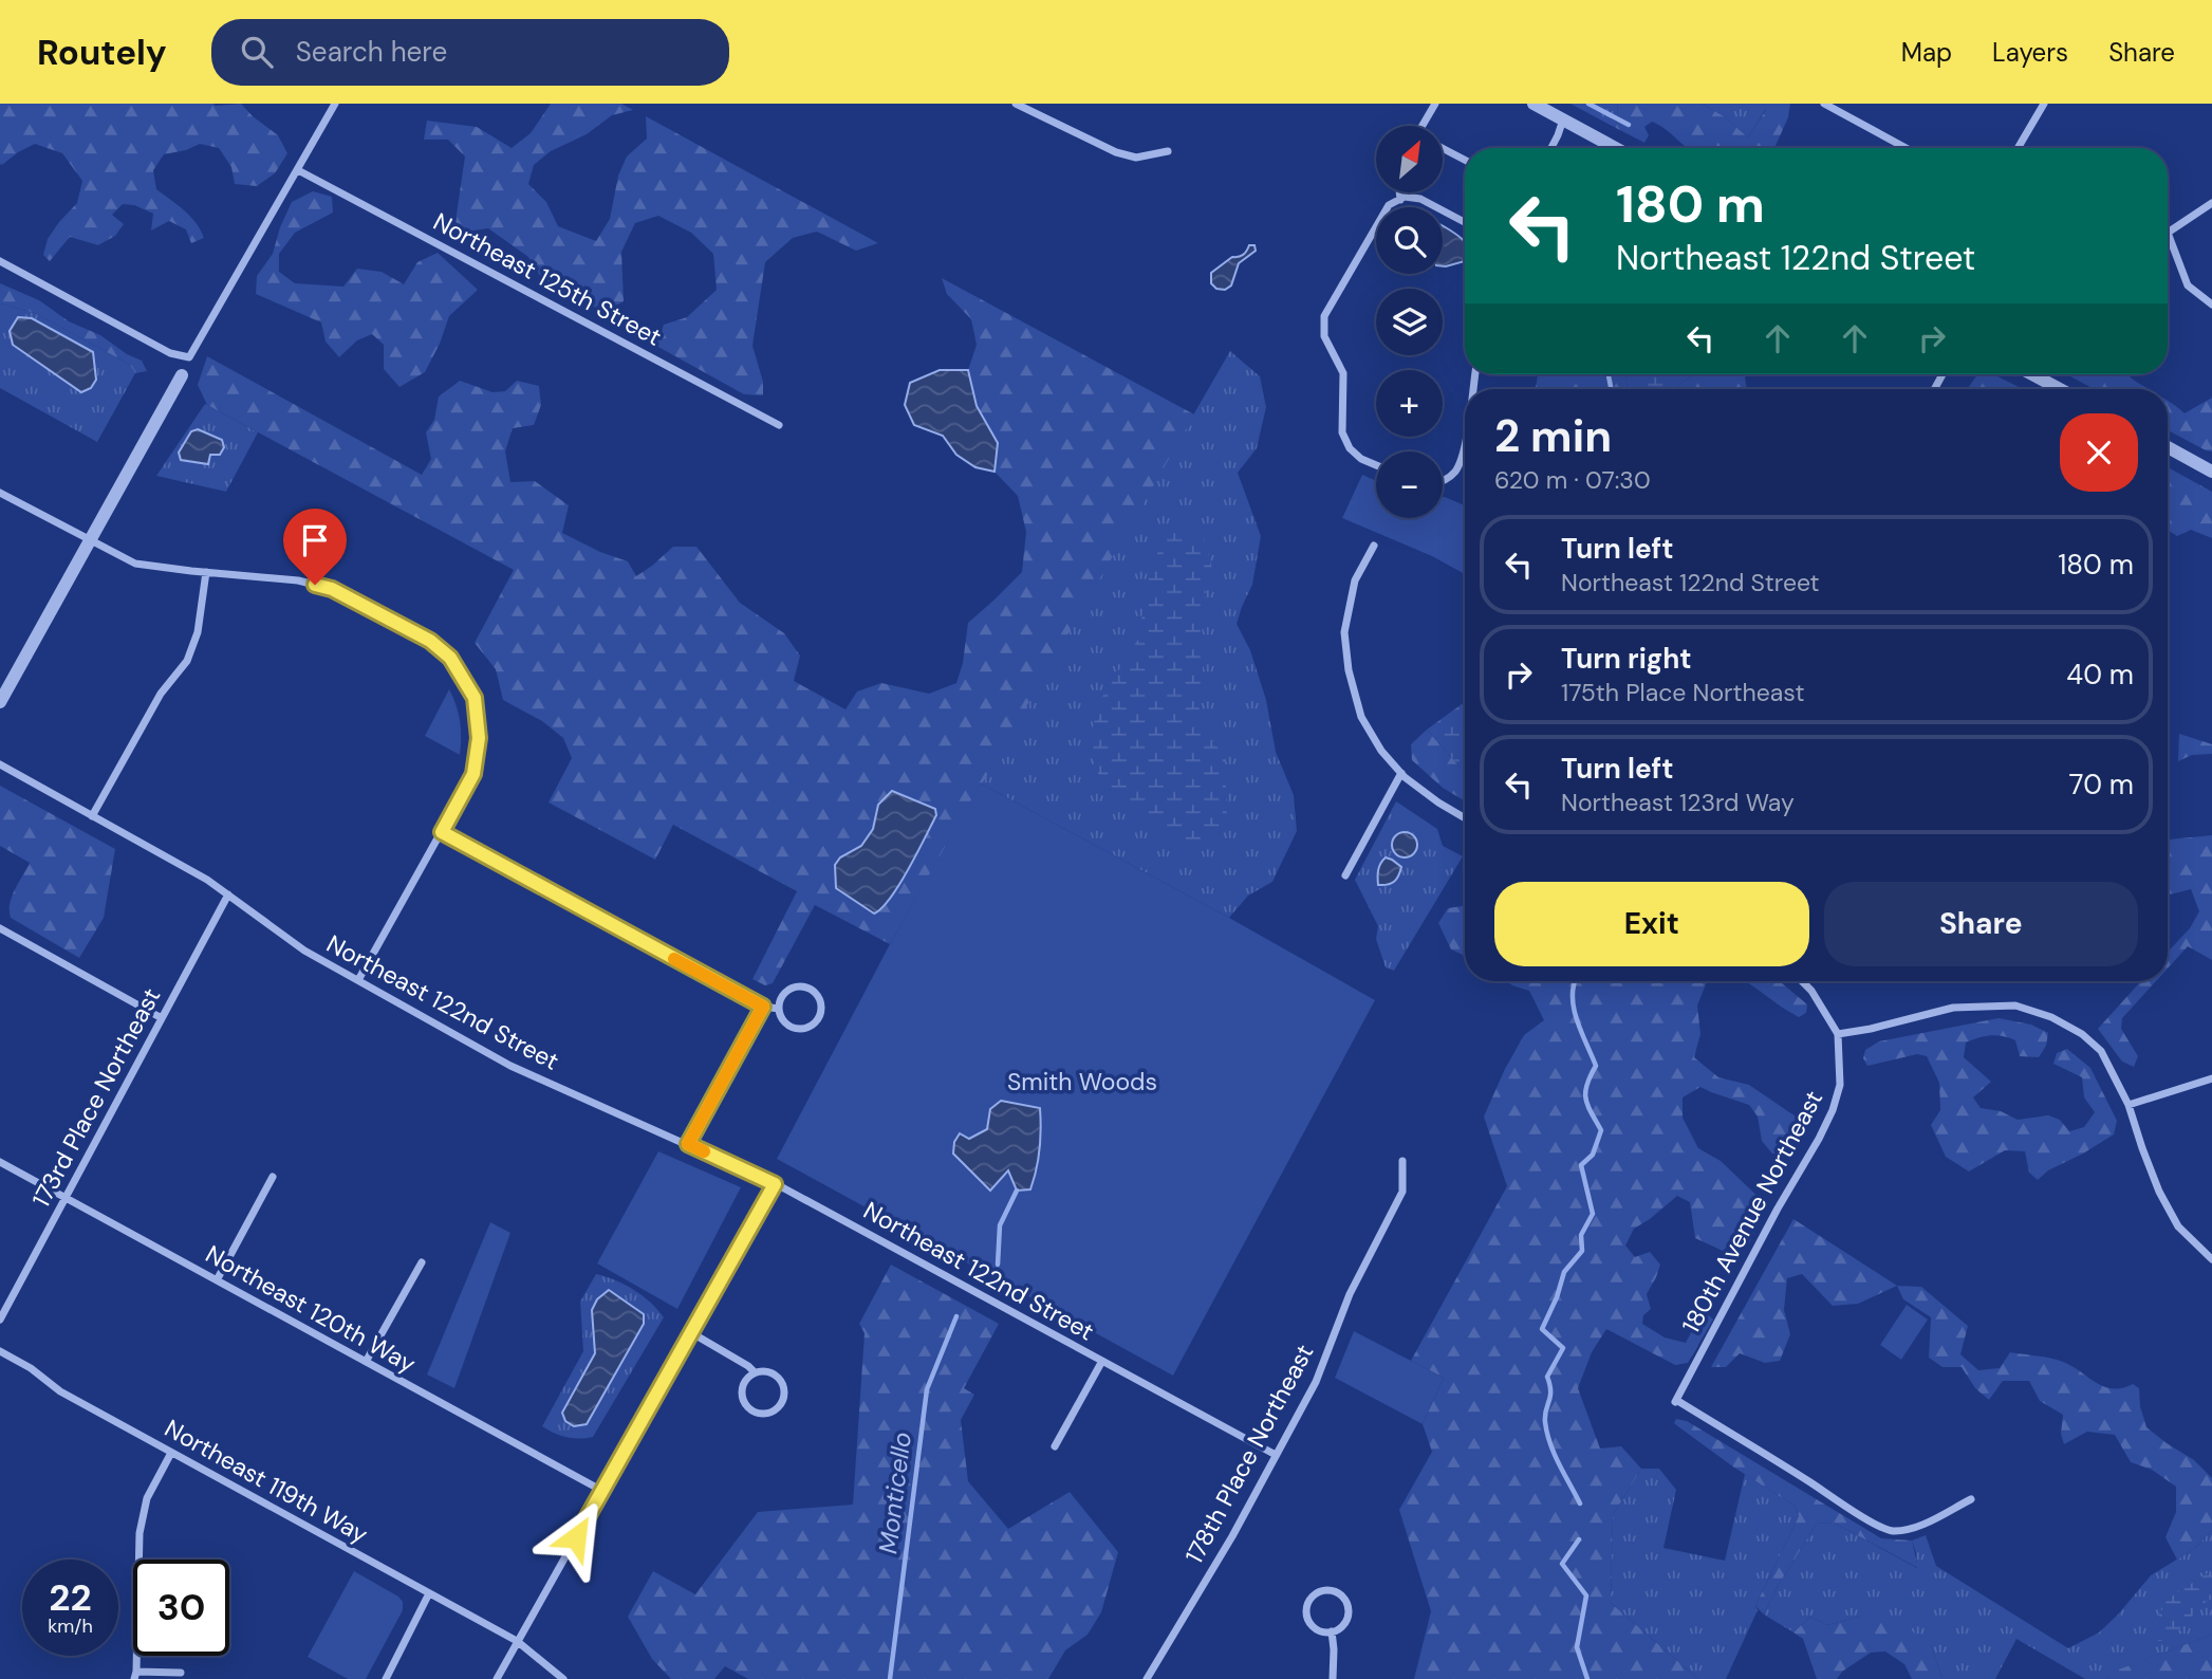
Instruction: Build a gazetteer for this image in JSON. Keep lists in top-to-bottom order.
{
  "streets": {
    "street": [
      "Northeast 125th Street",
      "Northeast 122nd Street",
      "173rd Place Northeast",
      "180th Avenue Northeast",
      "Northeast 120th Way",
      "178th Place Northeast",
      "Northeast 119th Way"
    ]
  },
  "crossings": [
    ["Northeast 122nd Street", "173rd Place Northeast"],
    ["Northeast 122nd Street", "178th Place Northeast"],
    ["173rd Place Northeast", "Northeast 120th Way"]
  ],
  "water": ["Monticello"],
  "parks": ["Smith Woods"],
  "north": "top right",
  "page": {
    "header": "Routely",
    "search": "Search here",
    "nav": ["Map", "Layers", "Share"],
    "map_buttons": ["+", "−"],
    "turn": ["180 m", "Northeast 122nd Street"],
    "heading": ["2 min", "620 m · 07:30"],
    "list": [
      {
        "name": "Turn left",
        "note": "Northeast 122nd Street",
        "value": "180 m"
      },
      {
        "name": "Turn right",
        "note": "175th Place Northeast",
        "value": "40 m"
      },
      {
        "name": "Turn left",
        "note": "Northeast 123rd Way",
        "value": "70 m"
      }
    ],
    "buttons": ["Exit", "Share"],
    "speed": "22 km/h",
    "limit": "30"
  }
}
